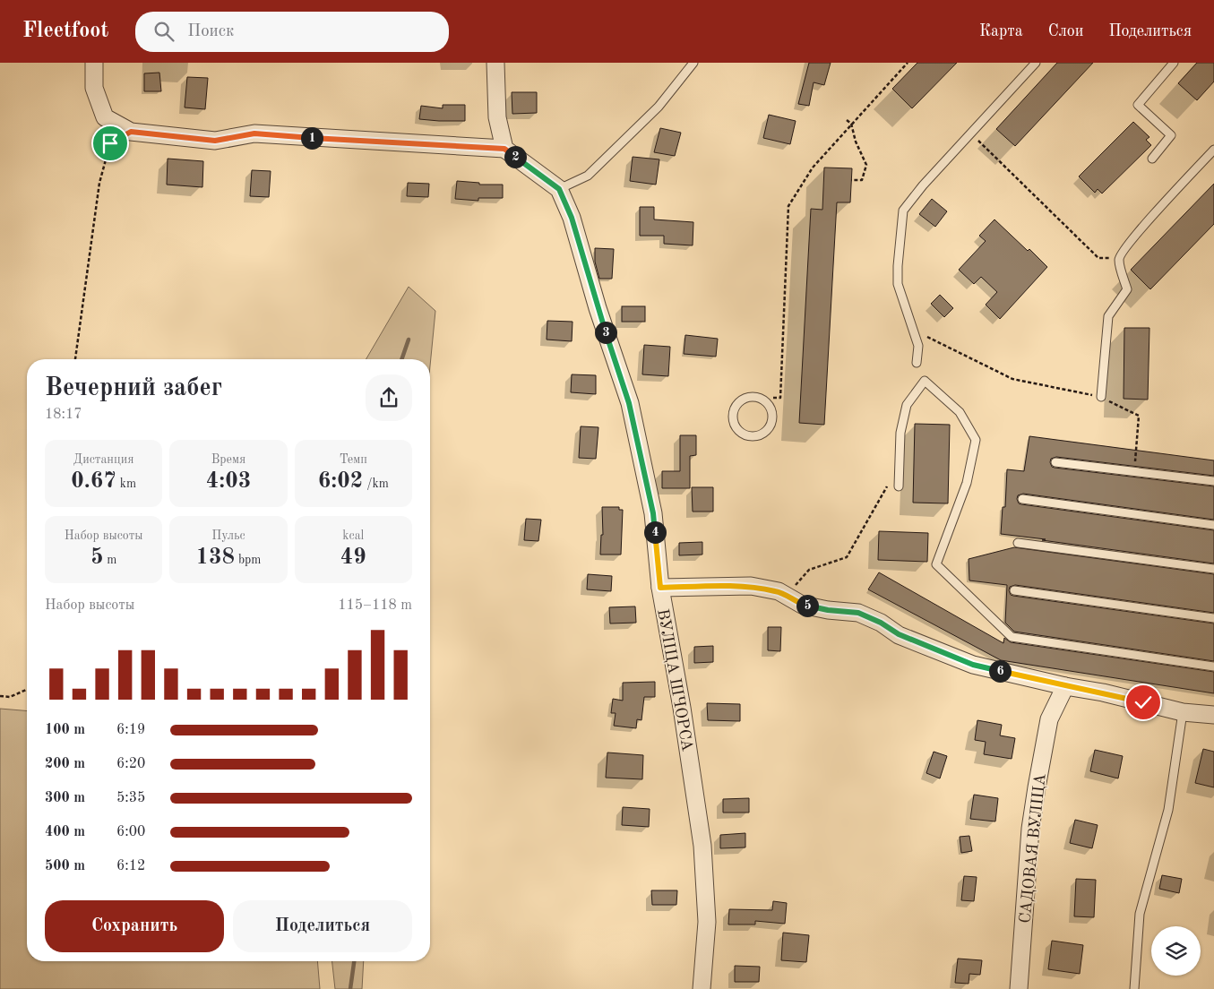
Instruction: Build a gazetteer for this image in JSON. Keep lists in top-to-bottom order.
{
  "streets": {
    "street": ["ВУЛІЦА ШЧОРСА", "САДОВАЯ ВУЛІЦА"]
  },
  "page": {
    "header": "Fleetfoot",
    "search": "Поиск",
    "nav": ["Карта", "Слои", "Поделиться"],
    "pins": [
      "1",
      "2",
      "3",
      "4",
      "5",
      "6"
    ],
    "heading": ["Вечерний забег", "18:17"],
    "stats": [
      ["Дистанция", "0.67 km"],
      ["Время", "4:03"],
      ["Темп", "6:02 /km"],
      ["Набор высоты", "5 m"],
      ["Пульс", "138 bpm"],
      ["kcal", "49"]
    ],
    "chart": ["Набор высоты", "115–118 m"],
    "list": [
      {
        "name": "100 m",
        "note": "6:19"
      },
      {
        "name": "200 m",
        "note": "6:20"
      },
      {
        "name": "300 m",
        "note": "5:35"
      },
      {
        "name": "400 m",
        "note": "6:00"
      },
      {
        "name": "500 m",
        "note": "6:12"
      }
    ],
    "buttons": ["Сохранить", "Поделиться"]
  }
}
